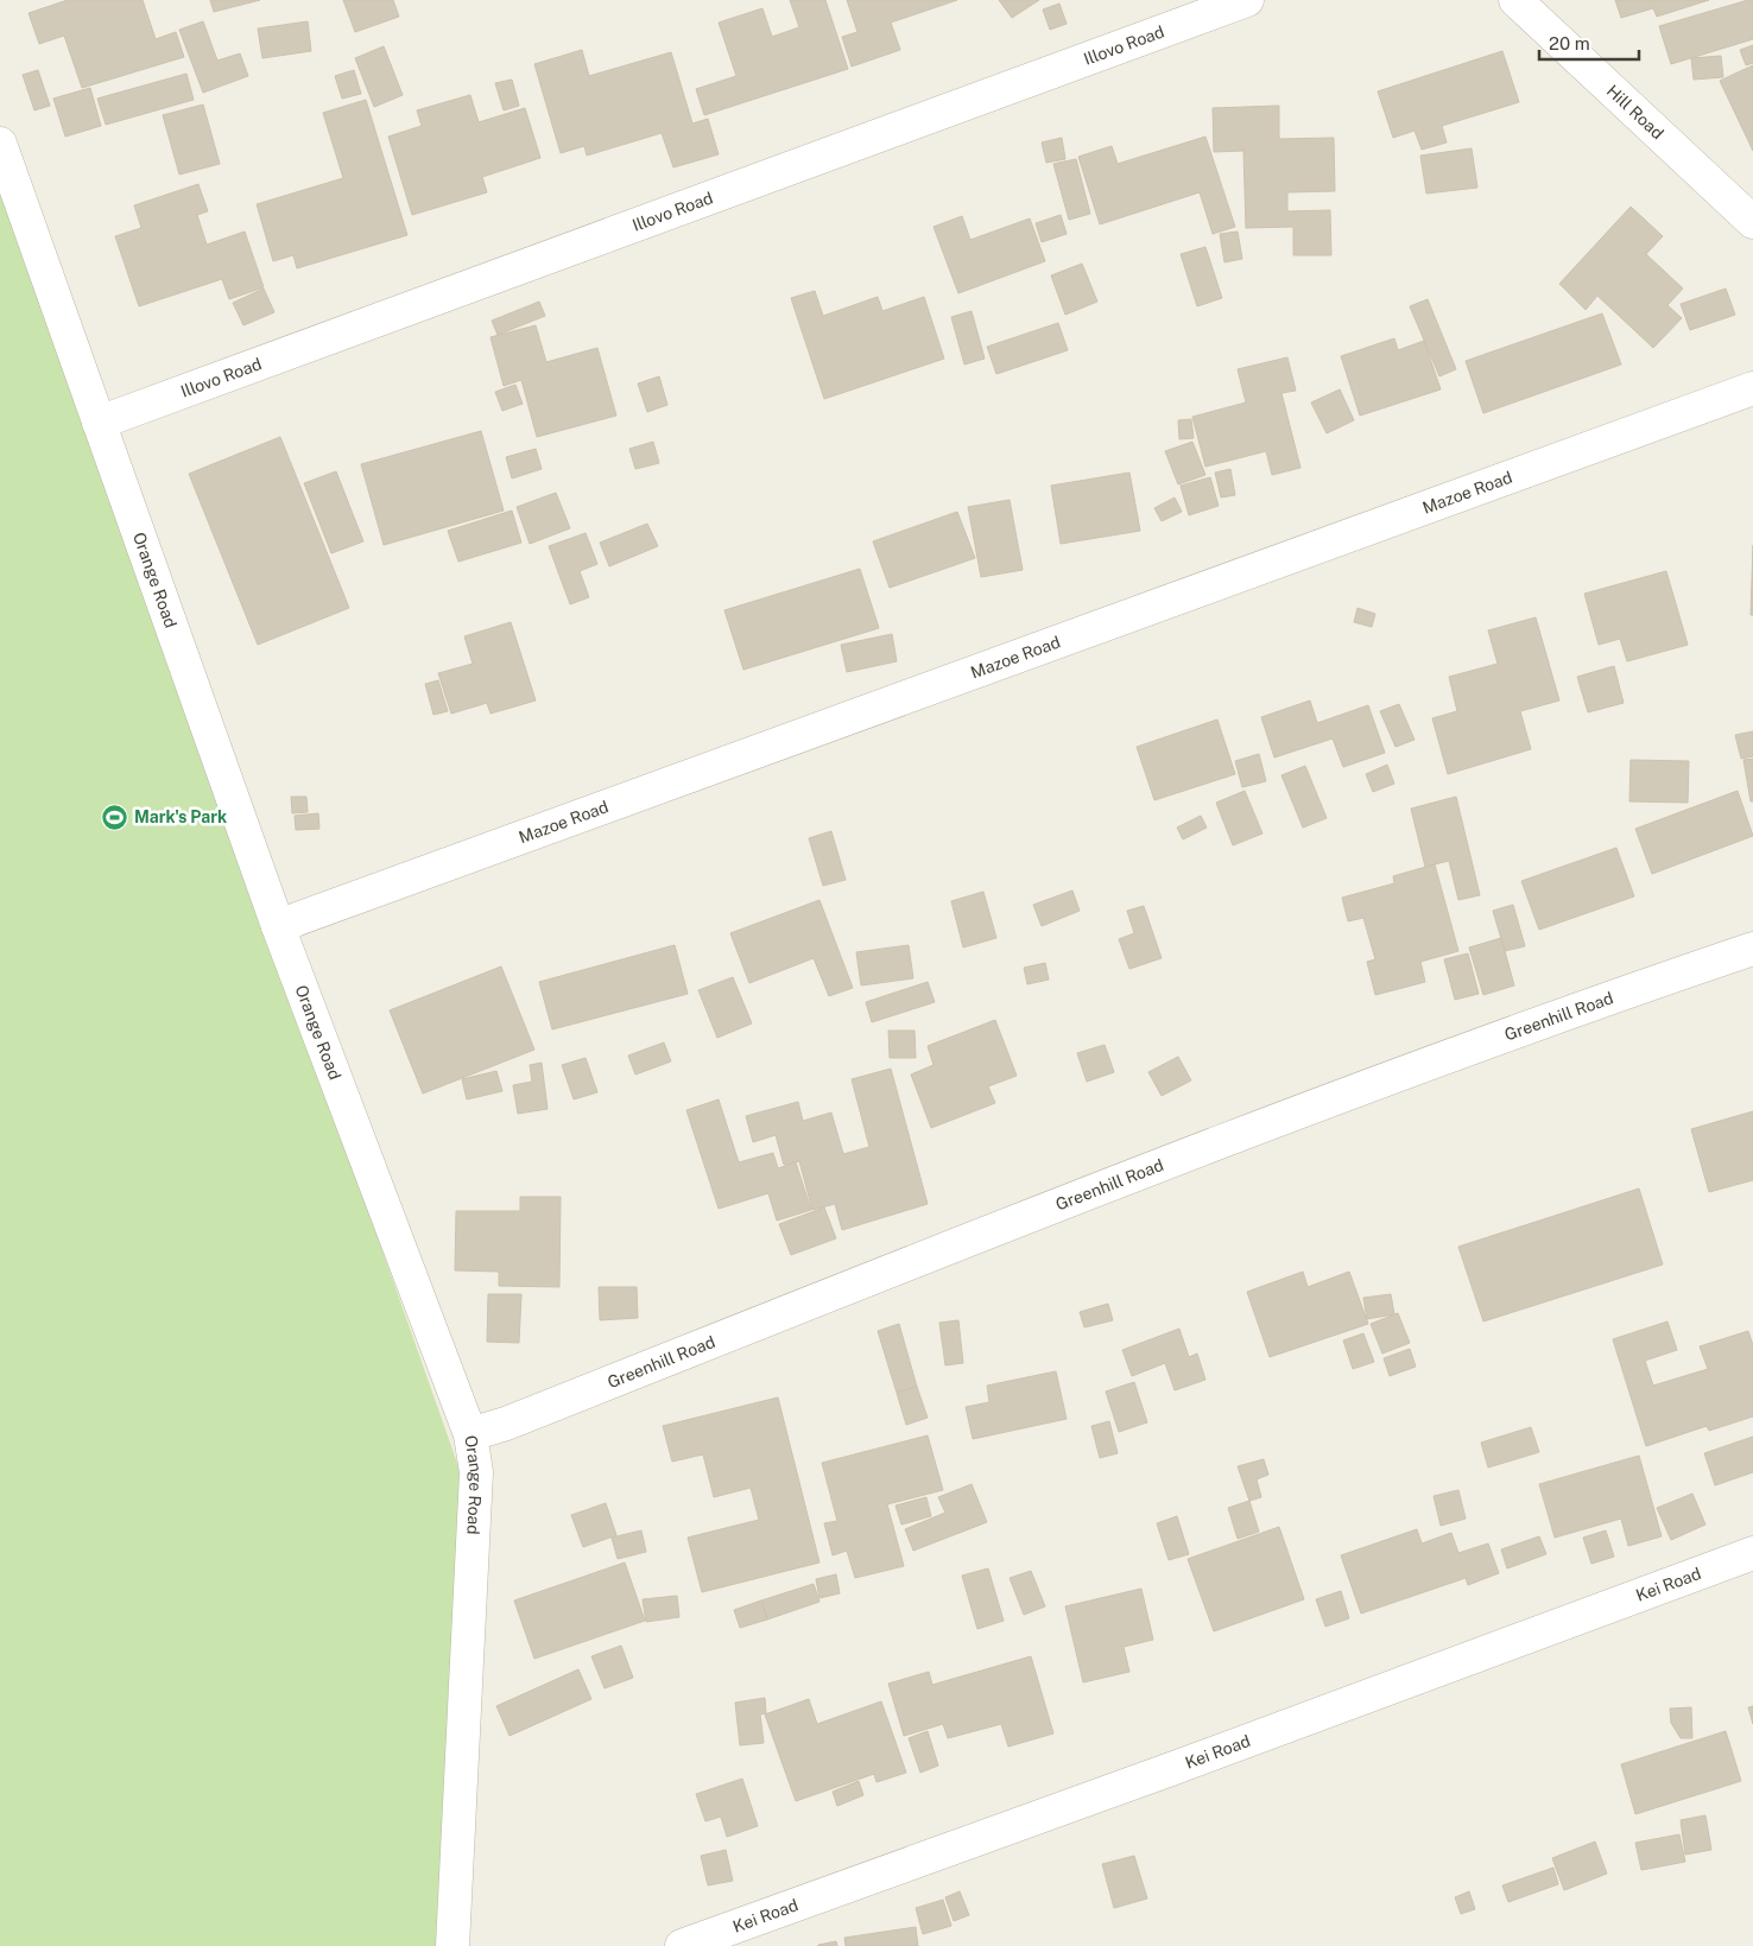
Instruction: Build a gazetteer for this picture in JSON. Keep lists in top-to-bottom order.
{
  "streets": {
    "street": [
      "Illovo Road",
      "Hill Road",
      "Mazoe Road",
      "Orange Road",
      "Greenhill Road",
      "Kei Road"
    ]
  },
  "crossings": [
    ["Illovo Road", "Orange Road"],
    ["Mazoe Road", "Orange Road"],
    ["Orange Road", "Greenhill Road"]
  ],
  "places": {
    "sports": ["Mark's Park"]
  },
  "scale_bar": "20 m"
}
